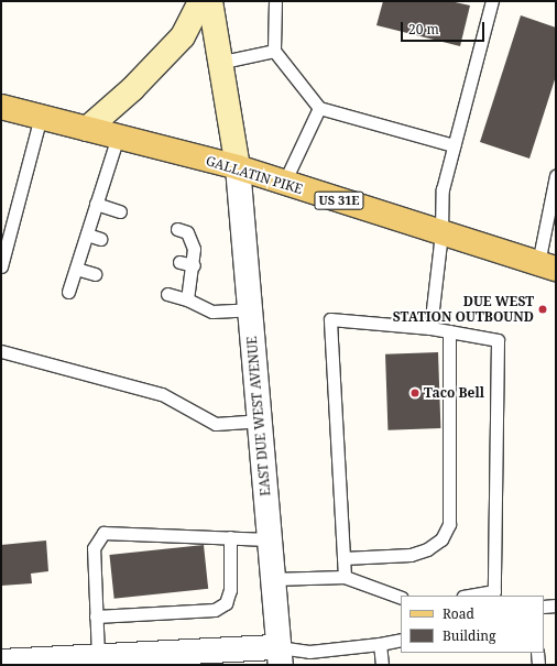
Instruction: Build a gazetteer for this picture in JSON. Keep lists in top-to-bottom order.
{
  "streets": {
    "main road": ["GALLATIN PIKE", "US 31E"],
    "street": ["EAST DUE WEST AVENUE"]
  },
  "crossings": [
    ["GALLATIN PIKE", "EAST DUE WEST AVENUE"]
  ],
  "places": ["DUE WEST STATION OUTBOUND", "Taco Bell"],
  "legend": ["Road", "Building"],
  "scale_bar": "20 m"
}
